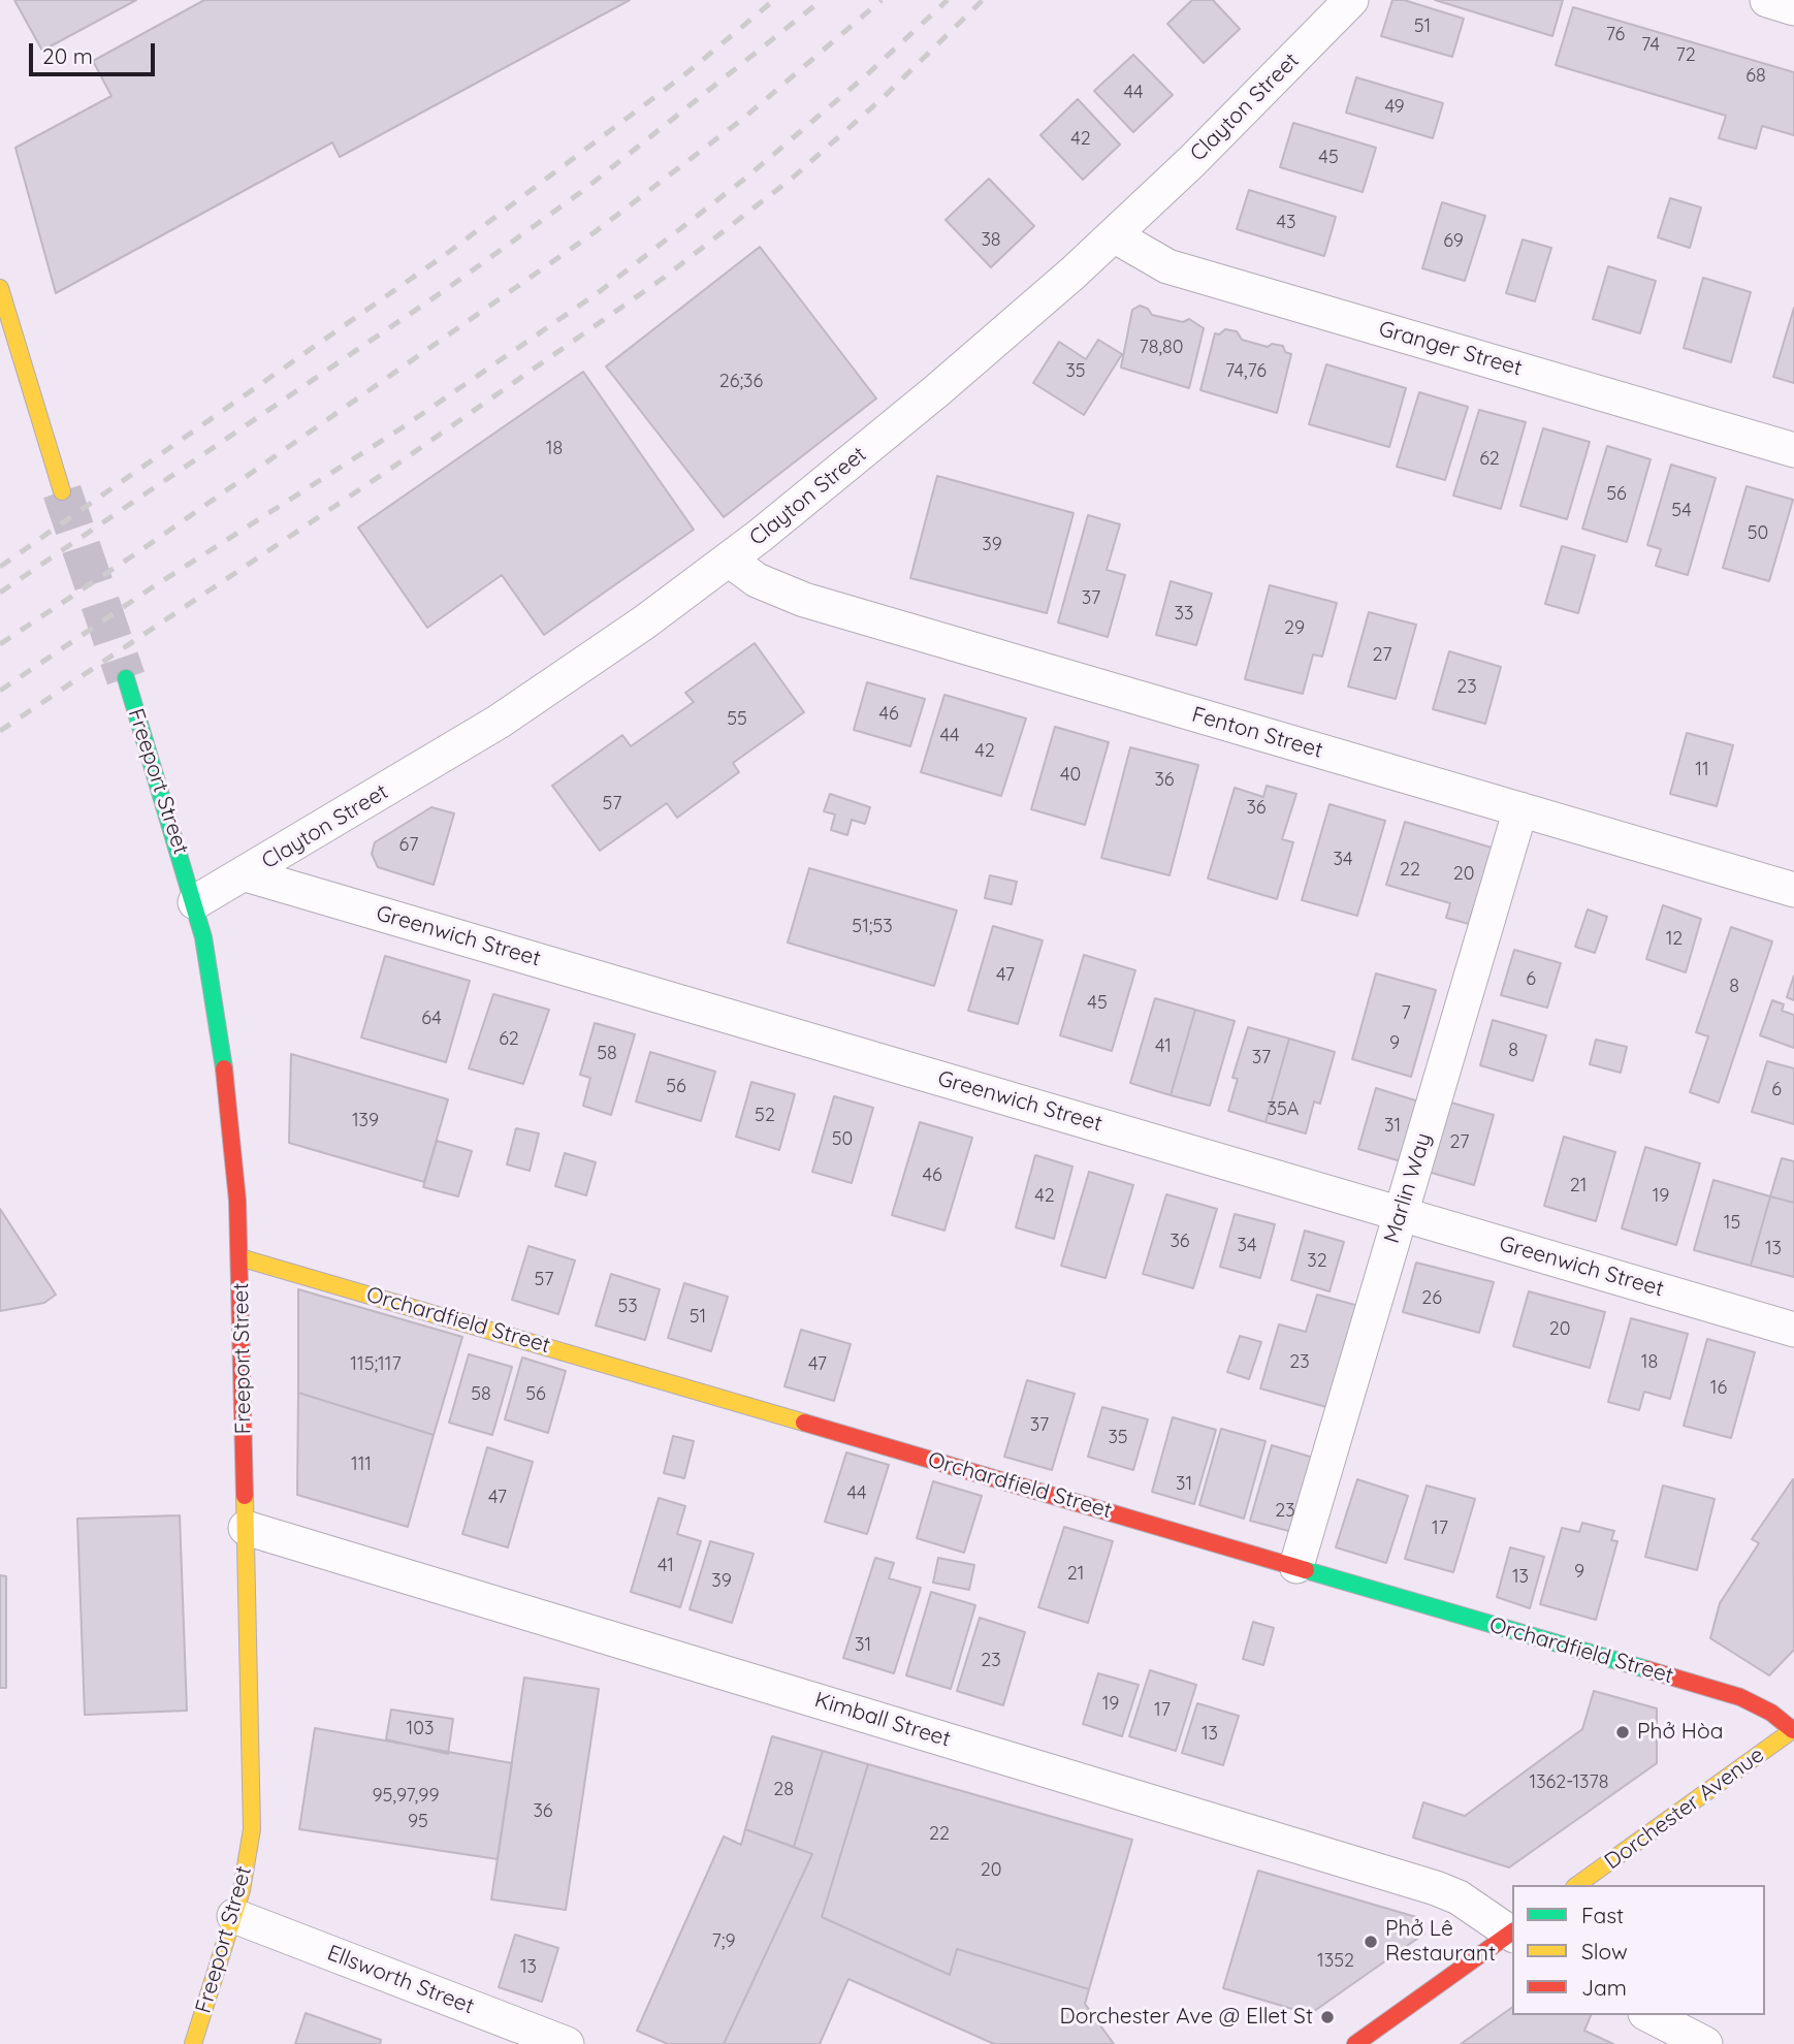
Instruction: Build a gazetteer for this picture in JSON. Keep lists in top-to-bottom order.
{
  "streets": {
    "main road": ["Freeport Street", "Orchardfield Street", "Dorchester Avenue"],
    "street": [
      "Clayton Street",
      "Granger Street",
      "Fenton Street",
      "Greenwich Street",
      "Marlin Way",
      "Kimball Street",
      "Ellsworth Street"
    ]
  },
  "crossings": [
    ["Clayton Street", "Granger Street"],
    ["Clayton Street", "Fenton Street"],
    ["Clayton Street", "Freeport Street"],
    ["Clayton Street", "Greenwich Street"],
    ["Fenton Street", "Marlin Way"],
    ["Freeport Street", "Orchardfield Street"],
    ["Freeport Street", "Kimball Street"],
    ["Freeport Street", "Ellsworth Street"],
    ["Greenwich Street", "Marlin Way"],
    ["Marlin Way", "Orchardfield Street"],
    ["Orchardfield Street", "Dorchester Avenue"]
  ],
  "places": ["Phở Hòa", "Phở Lê Restaurant", "Dorchester Ave @ Ellet St"],
  "house_numbers": [
    "51",
    "76",
    "74",
    "72",
    "68",
    "44",
    "49",
    "42",
    "45",
    "43",
    "38",
    "69",
    "78,80",
    "35",
    "74,76",
    "26;36",
    "18",
    "62",
    "56",
    "54",
    "50",
    "39",
    "37",
    "33",
    "29",
    "27",
    "23",
    "46",
    "55",
    "44",
    "42",
    "11",
    "40",
    "36",
    "57",
    "36",
    "67",
    "34",
    "22",
    "20",
    "51;53",
    "12",
    "47",
    "6",
    "8",
    "45",
    "7",
    "64",
    "62",
    "9",
    "41",
    "8",
    "58",
    "37",
    "56",
    "6",
    "35A",
    "52",
    "139",
    "31",
    "50",
    "27",
    "46",
    "21",
    "42",
    "19",
    "15",
    "36",
    "34",
    "13",
    "32",
    "57",
    "26",
    "53",
    "51",
    "20",
    "23",
    "18",
    "115;117",
    "47",
    "16",
    "58",
    "56",
    "37",
    "35",
    "111",
    "31",
    "44",
    "47",
    "23",
    "17",
    "41",
    "9",
    "21",
    "13",
    "39",
    "31",
    "23",
    "19",
    "17",
    "103",
    "13",
    "1362-1378",
    "28",
    "95,97,99",
    "36",
    "95",
    "22",
    "20",
    "7;9",
    "1352",
    "13"
  ],
  "legend": ["Fast", "Slow", "Jam"],
  "scale_bar": "20 m"
}
